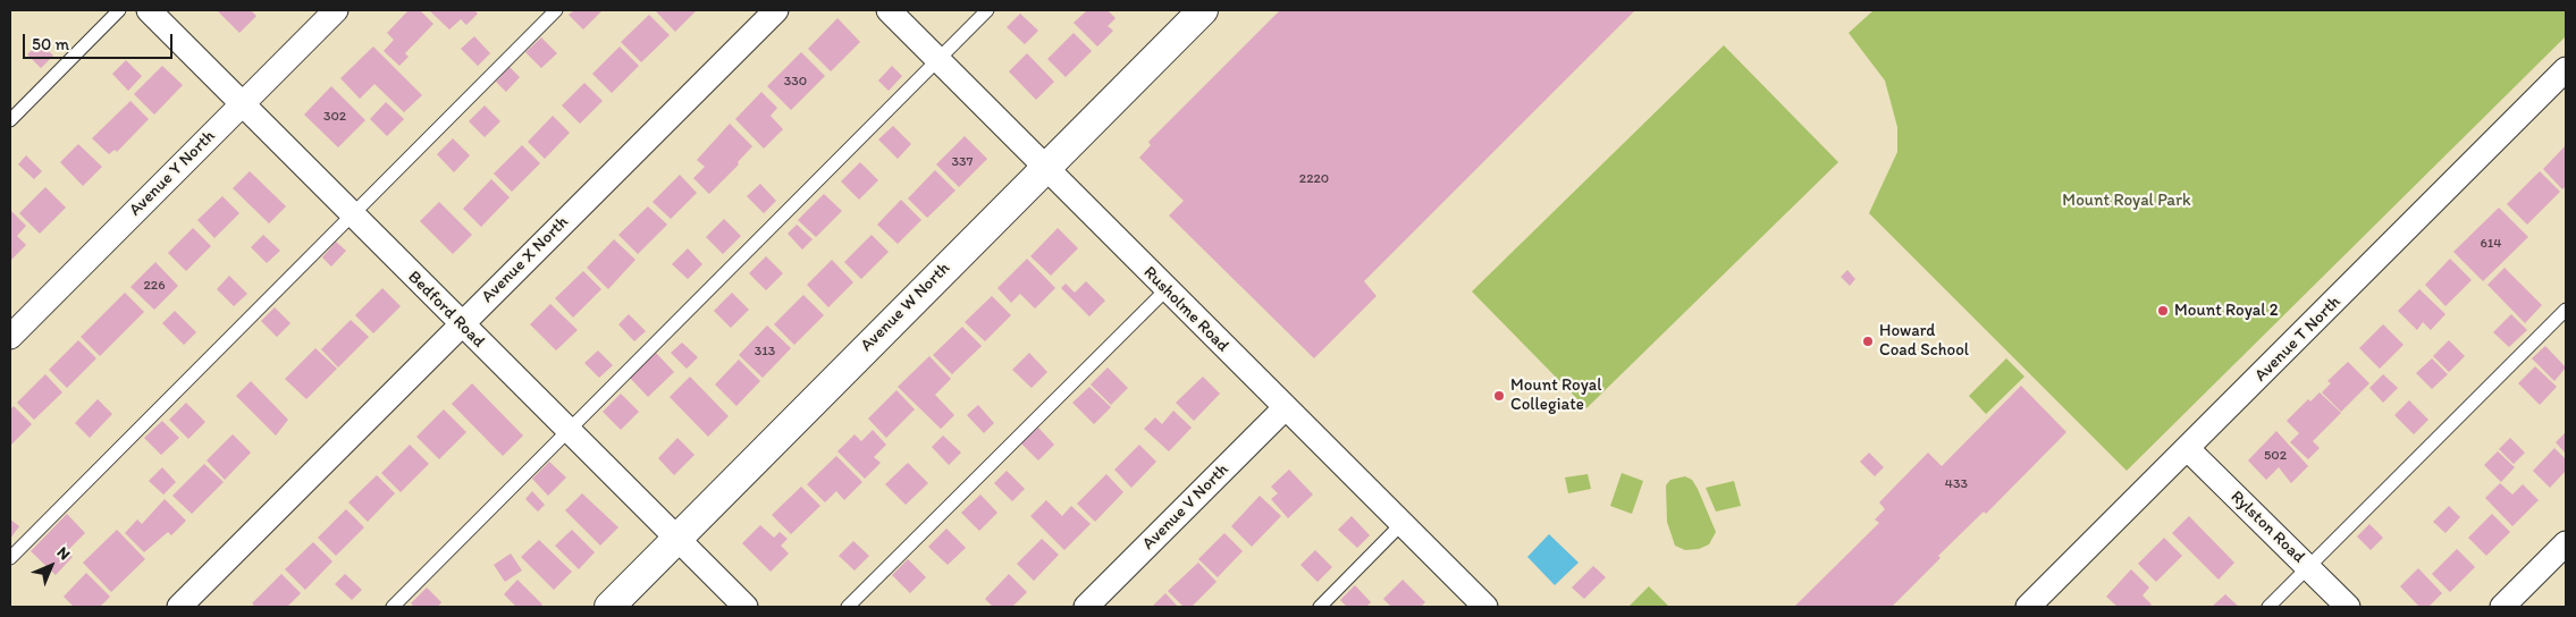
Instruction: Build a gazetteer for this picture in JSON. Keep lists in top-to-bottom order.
{
  "streets": {
    "street": [
      "Avenue Y North",
      "Avenue X North",
      "Avenue W North",
      "Bedford Road",
      "Rusholme Road",
      "Avenue T North",
      "Avenue V North",
      "Rylston Road"
    ]
  },
  "crossings": [
    ["Avenue Y North", "Bedford Road"],
    ["Avenue X North", "Bedford Road"],
    ["Avenue W North", "Bedford Road"],
    ["Avenue W North", "Rusholme Road"],
    ["Rusholme Road", "Avenue V North"],
    ["Avenue T North", "Rylston Road"]
  ],
  "parks": ["Mount Royal Park"],
  "places": ["Mount Royal 2", "Howard Coad School", "Mount Royal Collegiate"],
  "house_numbers": [
    "330",
    "302",
    "337",
    "2220",
    "614",
    "226",
    "313",
    "502",
    "433"
  ],
  "scale_bar": "50 m",
  "north": "top right"
}
